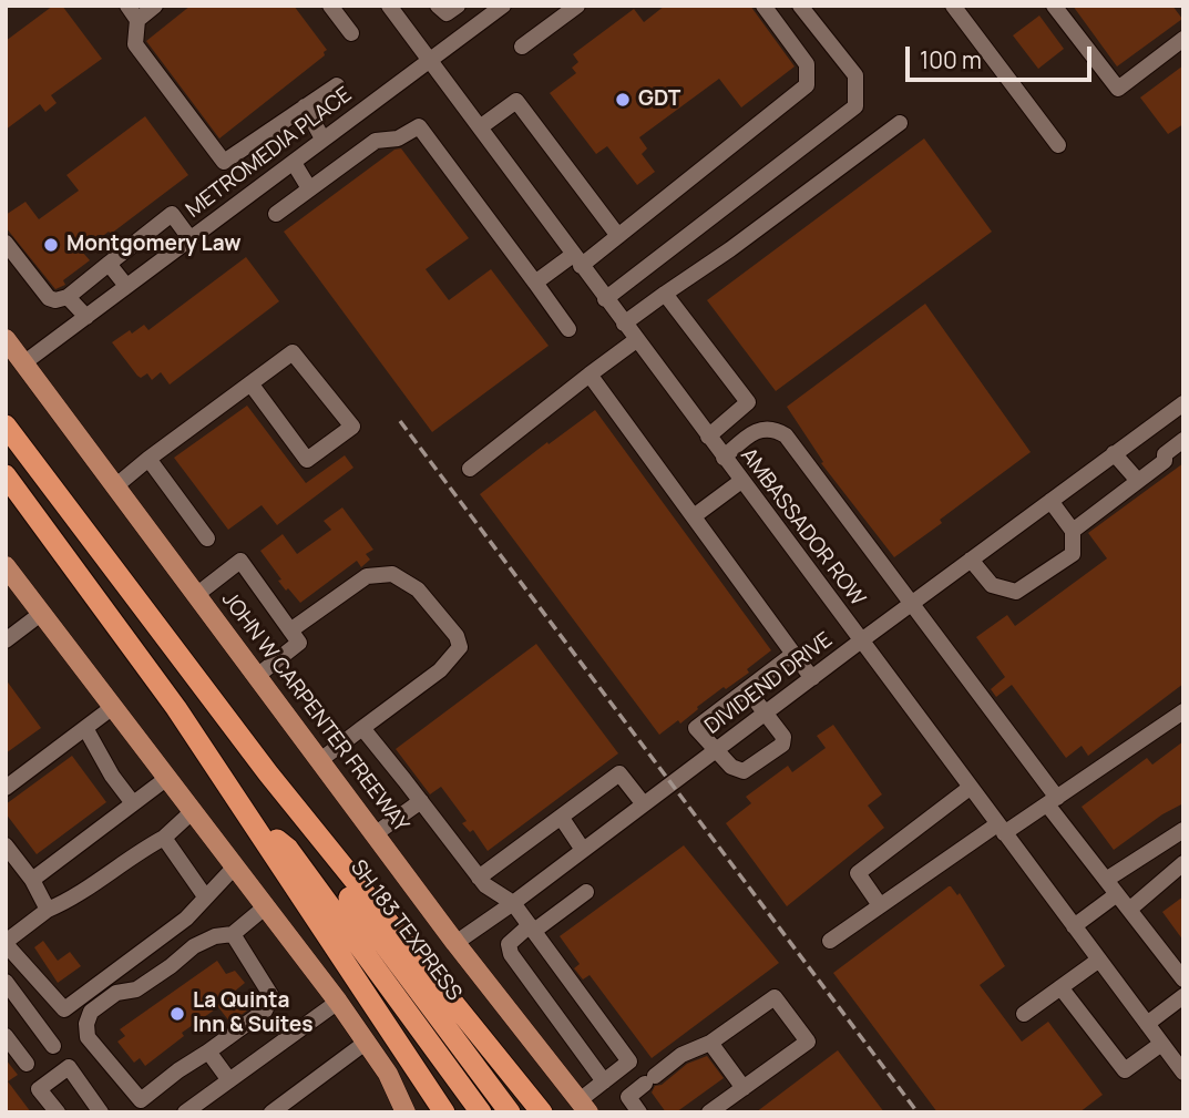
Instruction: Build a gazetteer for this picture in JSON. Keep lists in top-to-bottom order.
{
  "streets": {
    "highway": ["SH 183 TEXPRESS"],
    "main road": ["JOHN W CARPENTER FREEWAY"],
    "street": ["METROMEDIA PLACE", "AMBASSADOR ROW", "DIVIDEND DRIVE"]
  },
  "crossings": [
    ["METROMEDIA PLACE", "AMBASSADOR ROW"],
    ["METROMEDIA PLACE", "JOHN W CARPENTER FREEWAY"],
    ["AMBASSADOR ROW", "DIVIDEND DRIVE"],
    ["DIVIDEND DRIVE", "JOHN W CARPENTER FREEWAY"]
  ],
  "places": ["GDT", "Montgomery Law", "La Quinta Inn & Suites"],
  "scale_bar": "100 m"
}
